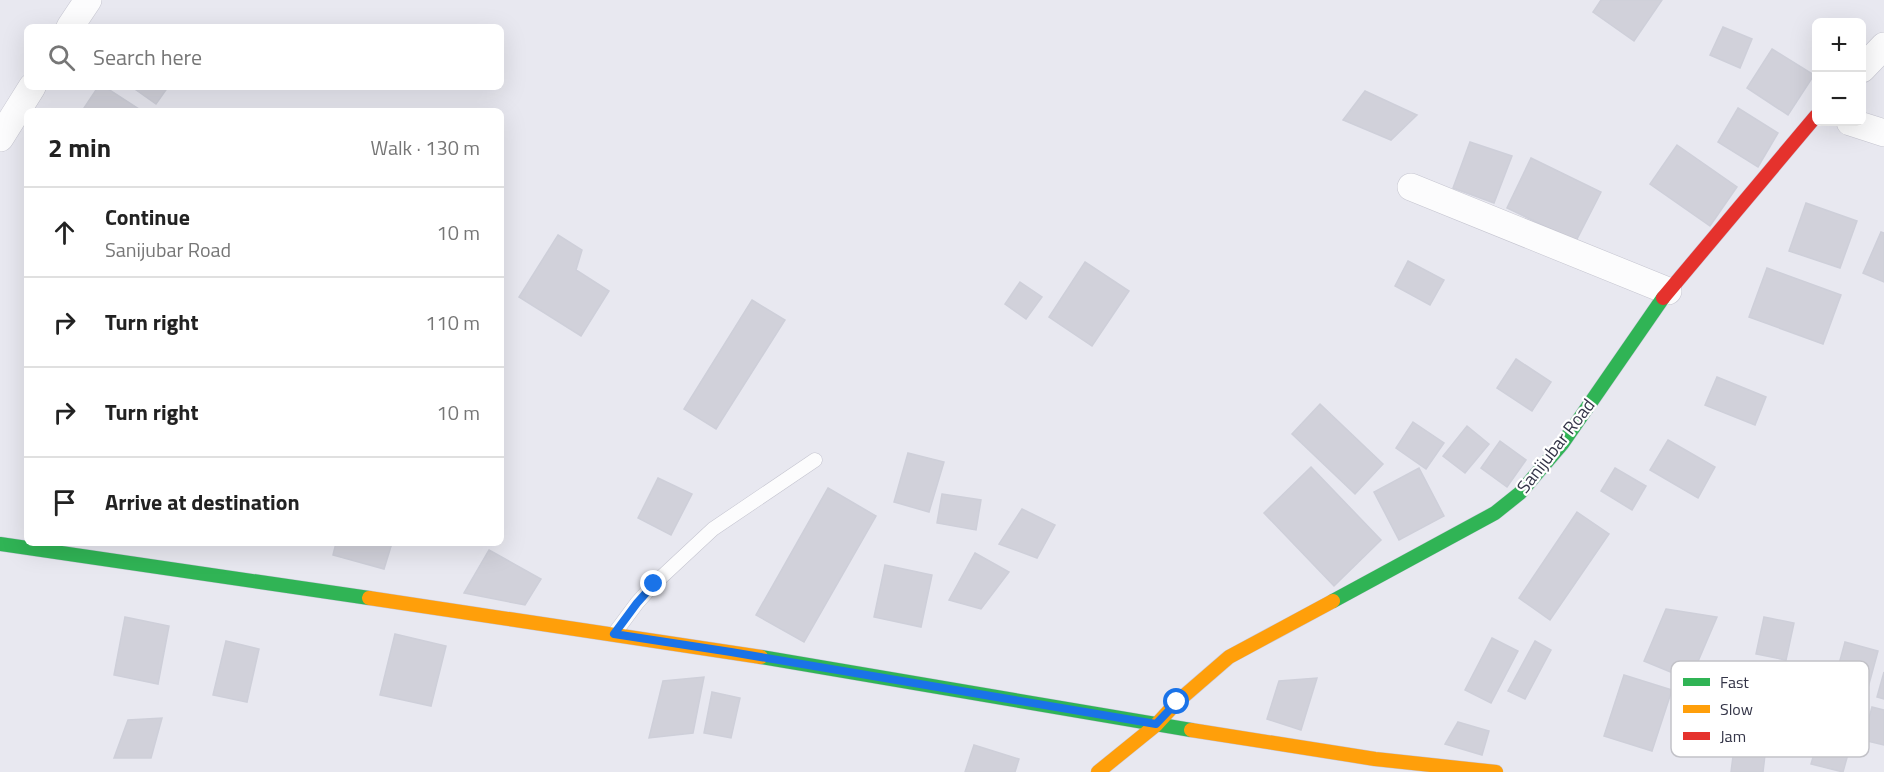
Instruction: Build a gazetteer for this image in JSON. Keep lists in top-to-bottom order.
{
  "streets": {
    "street": ["Sanijubar Road"]
  },
  "legend": ["Fast", "Slow", "Jam"],
  "page": {
    "map_buttons": ["+", "−"],
    "search": "Search here",
    "heading": ["2 min", "Walk · 130 m"],
    "list": [
      ["Continue", "Sanijubar Road", "10 m"],
      ["Turn right", "110 m"],
      ["Turn right", "10 m"],
      "Arrive at destination"
    ]
  }
}
